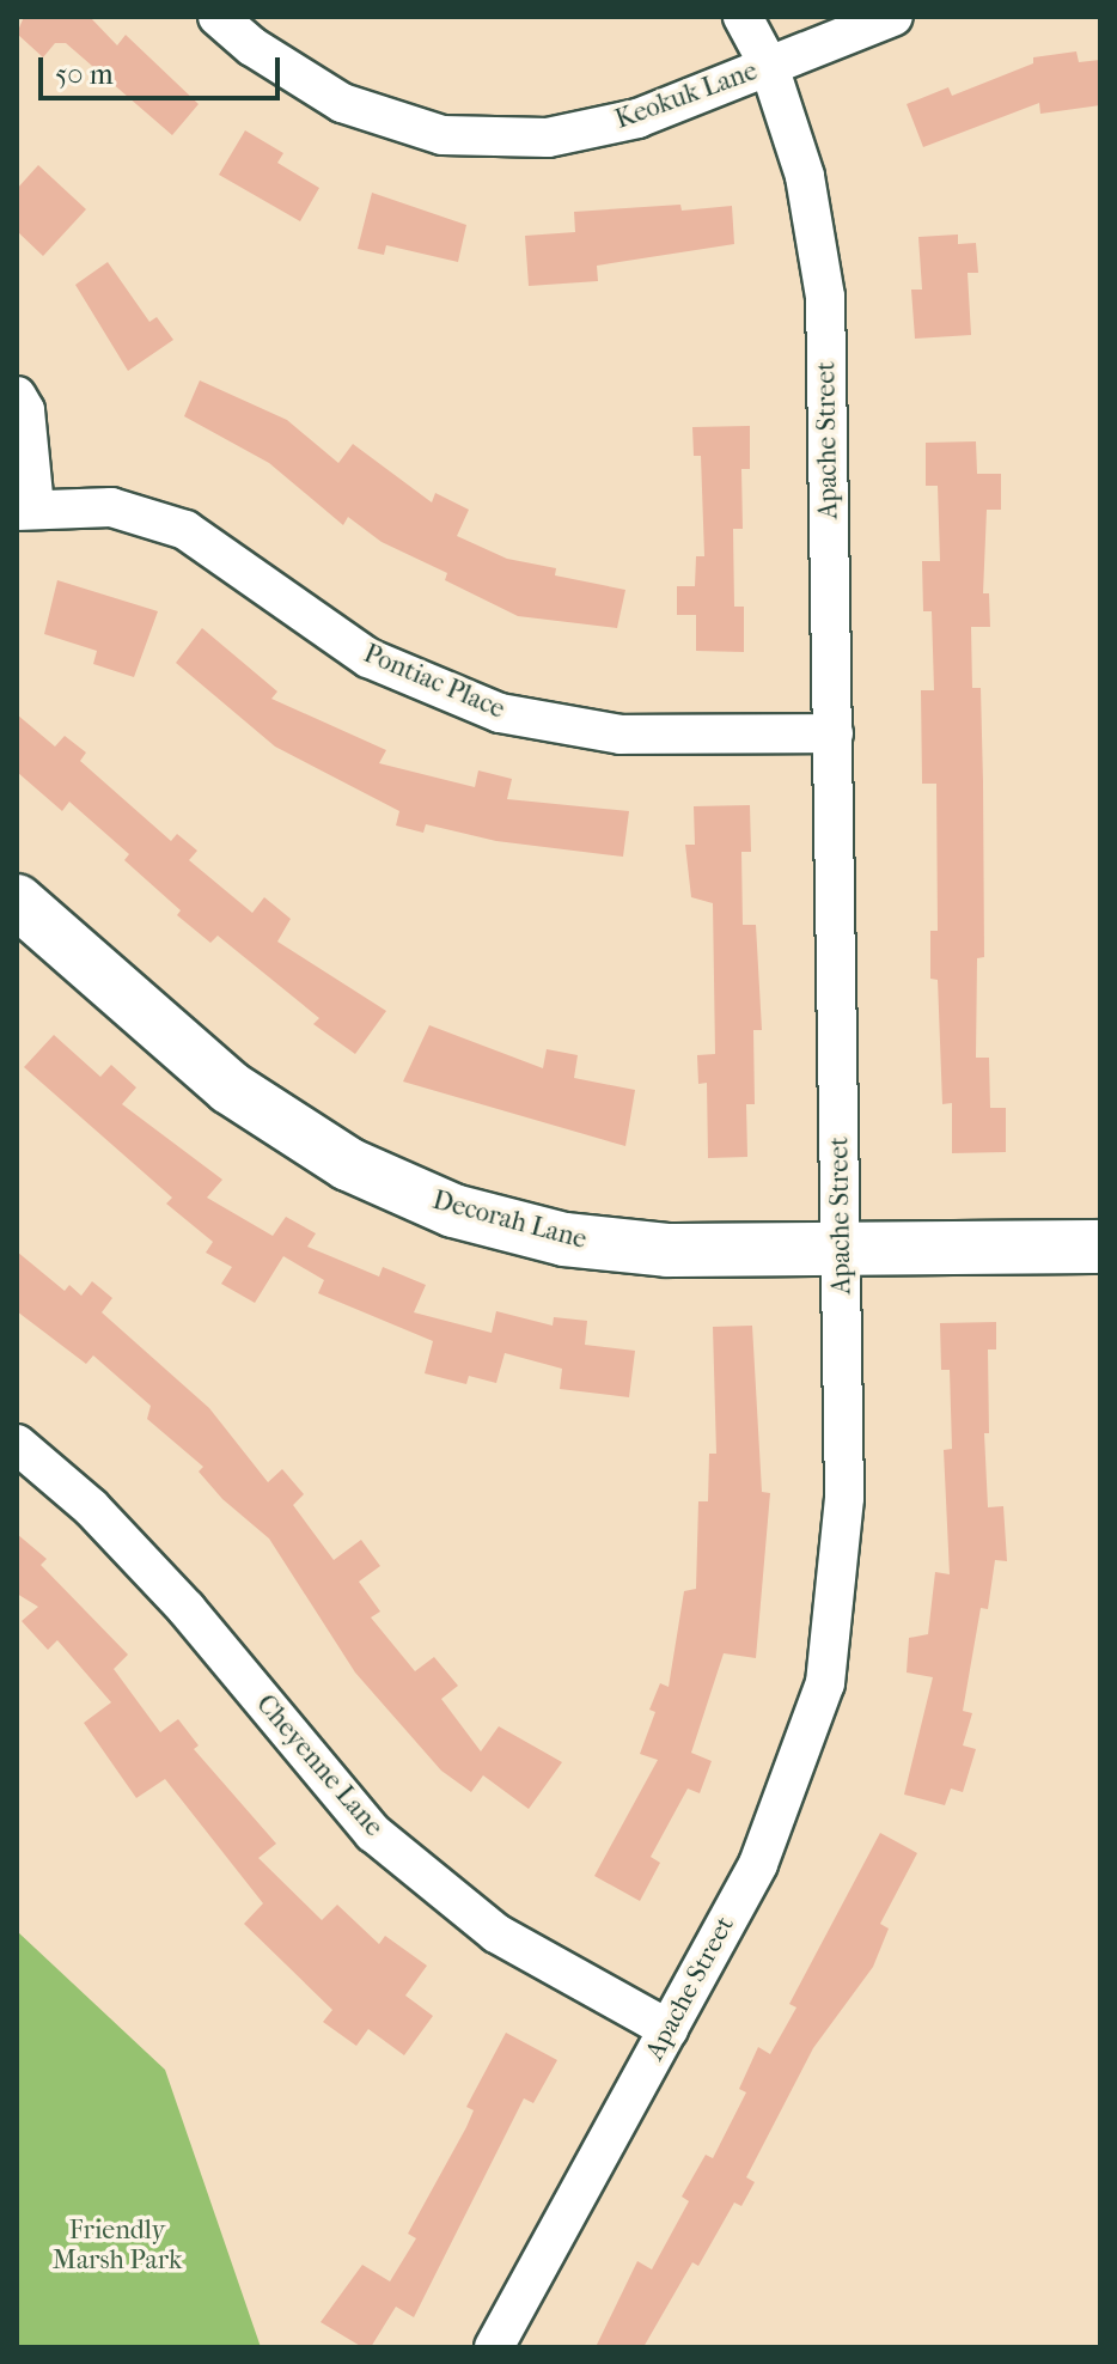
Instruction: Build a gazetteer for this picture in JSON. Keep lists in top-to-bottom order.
{
  "streets": {
    "street": [
      "Keokuk Lane",
      "Apache Street",
      "Pontiac Place",
      "Decorah Lane",
      "Cheyenne Lane"
    ]
  },
  "crossings": [
    ["Keokuk Lane", "Apache Street"],
    ["Apache Street", "Pontiac Place"],
    ["Apache Street", "Decorah Lane"],
    ["Apache Street", "Cheyenne Lane"]
  ],
  "parks": ["Friendly Marsh Park"],
  "scale_bar": "50 m"
}
